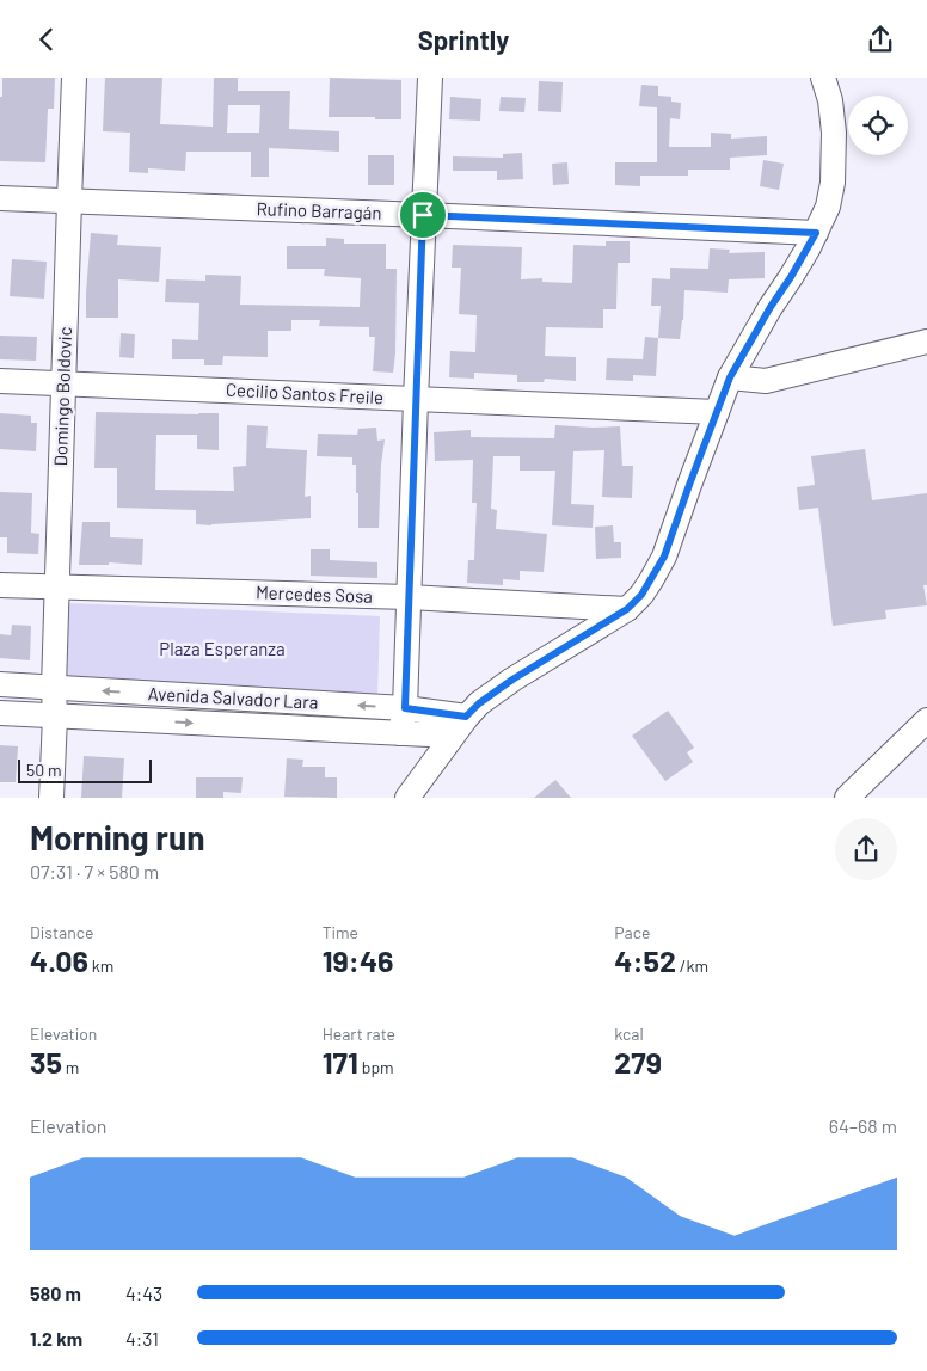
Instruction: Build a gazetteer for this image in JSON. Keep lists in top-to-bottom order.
{
  "streets": {
    "street": [
      "Rufino Barragán",
      "Cecilio Santos Freile",
      "Domingo Boldovic",
      "Mercedes Sosa",
      "Avenida Salvador Lara"
    ]
  },
  "crossings": [
    ["Rufino Barragán", "Domingo Boldovic"],
    ["Cecilio Santos Freile", "Domingo Boldovic"],
    ["Domingo Boldovic", "Mercedes Sosa"],
    ["Domingo Boldovic", "Avenida Salvador Lara"]
  ],
  "parks": ["Plaza Esperanza"],
  "scale_bar": "50 m",
  "page": {
    "header": "Sprintly",
    "scale": "50 m",
    "heading": ["Morning run", "07:31 · 7 × 580 m"],
    "stats": [
      ["Distance", "4.06 km"],
      ["Time", "19:46"],
      ["Pace", "4:52 /km"],
      ["Elevation", "35 m"],
      ["Heart rate", "171 bpm"],
      ["kcal", "279"]
    ],
    "chart": ["Elevation", "64–68 m"],
    "list": [
      {
        "name": "580 m",
        "note": "4:43"
      },
      {
        "name": "1.2 km",
        "note": "4:31"
      }
    ]
  }
}
